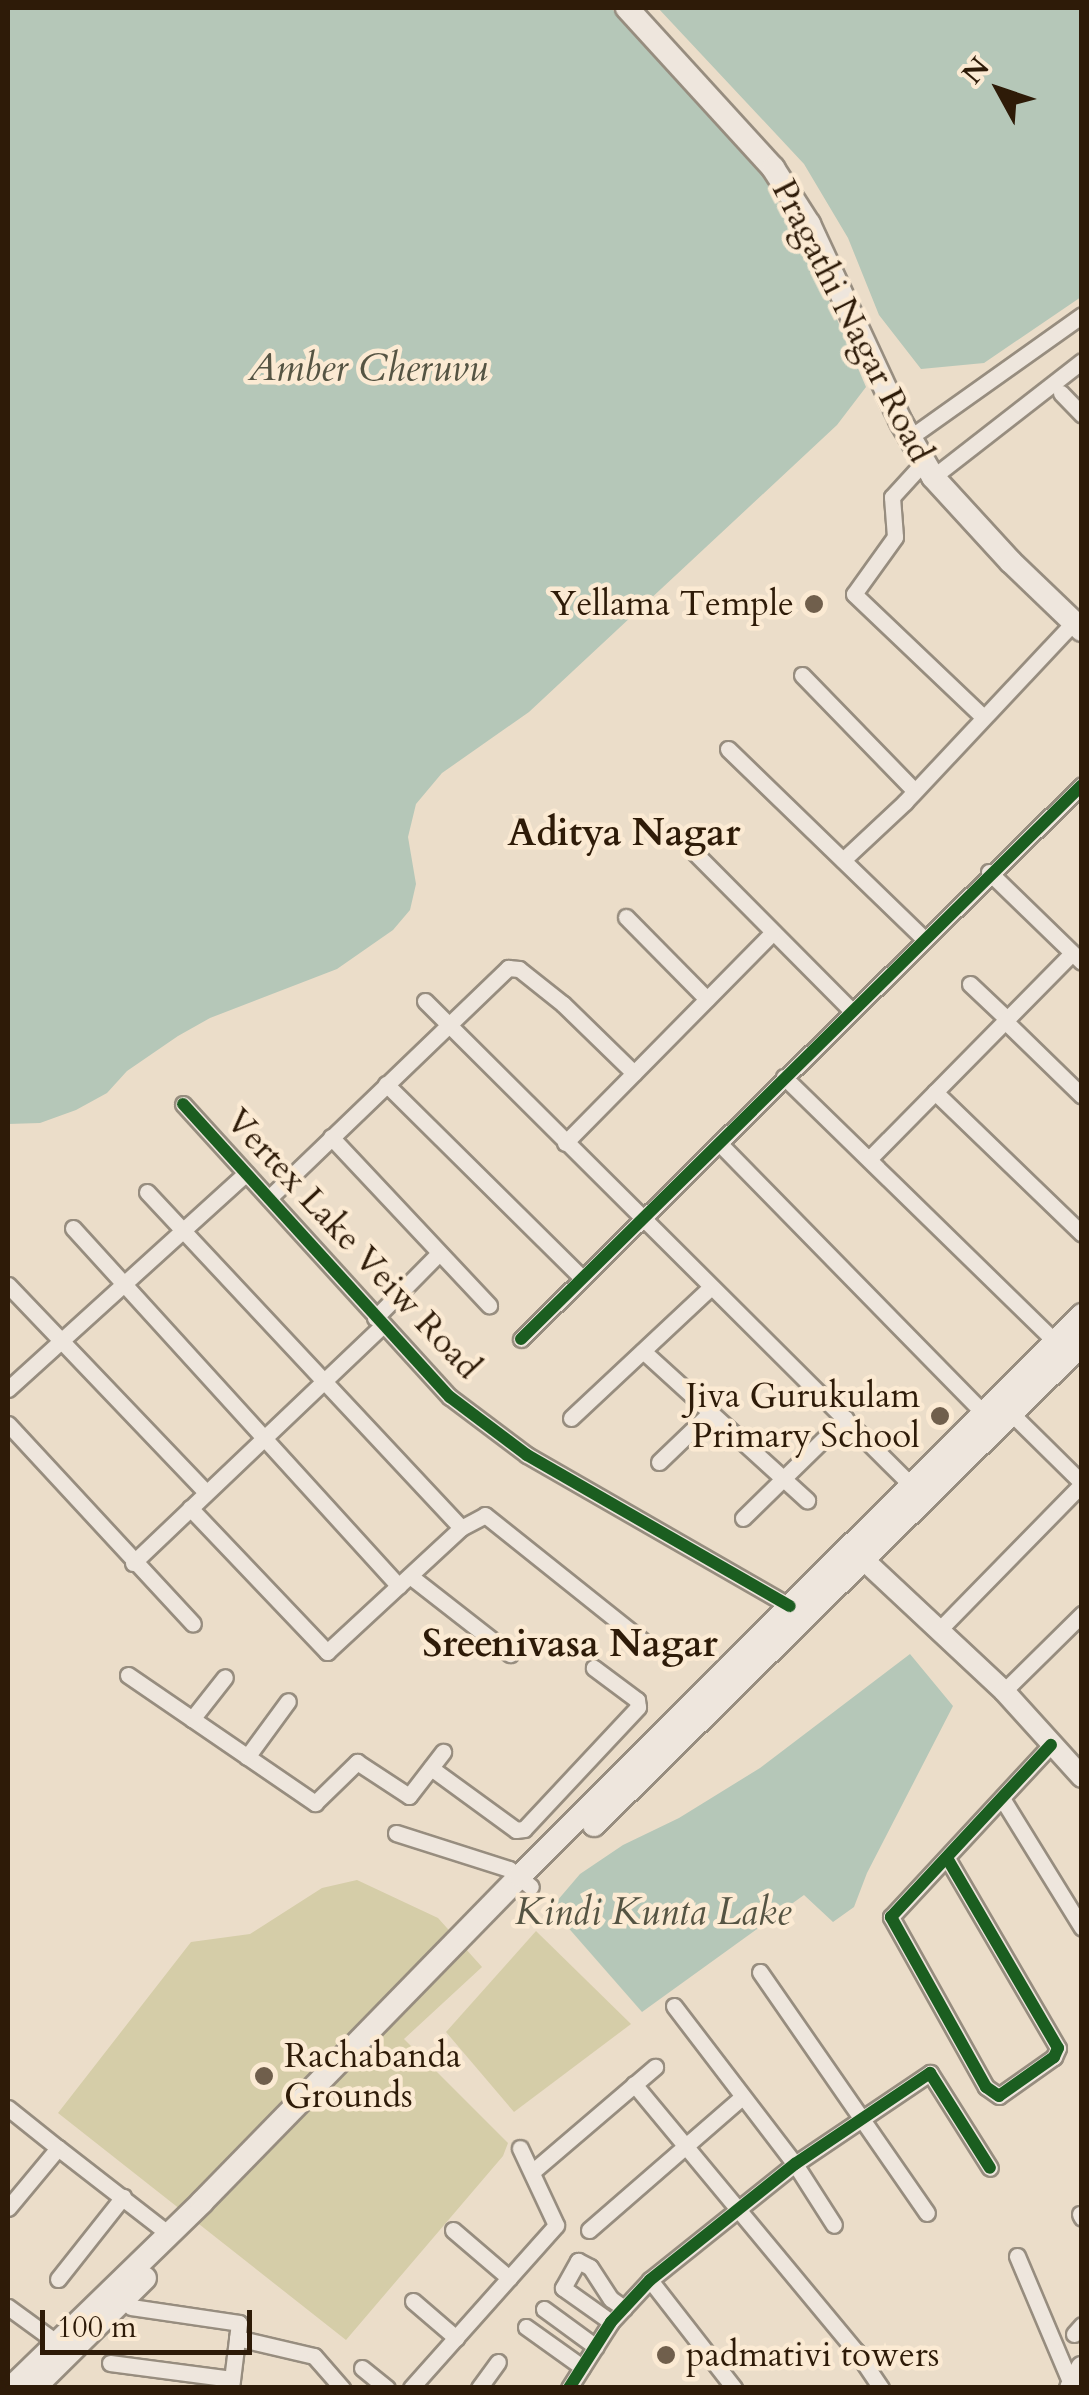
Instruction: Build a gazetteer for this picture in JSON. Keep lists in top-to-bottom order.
{
  "streets": {
    "main road": ["Pragathi Nagar Road"],
    "street": ["Vertex Lake Veiw Road"]
  },
  "districts": ["Aditya Nagar", "Sreenivasa Nagar"],
  "water": ["Amber Cheruvu", "Kindi Kunta Lake"],
  "places": [
    "Yellama Temple",
    "Jiva Gurukulam Primary School",
    "Rachabanda Grounds",
    "padmativi towers"
  ],
  "scale_bar": "100 m",
  "north": "top left"
}
